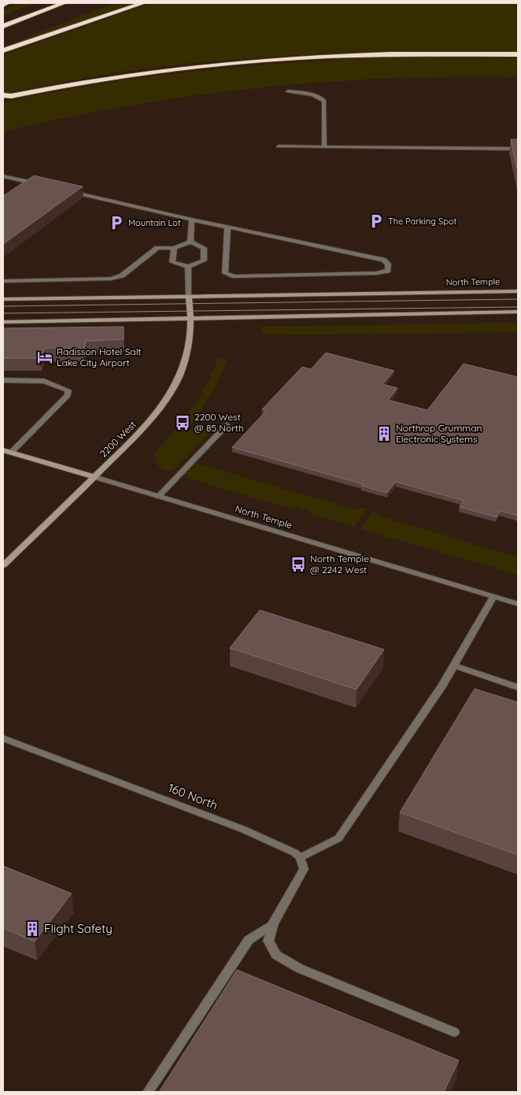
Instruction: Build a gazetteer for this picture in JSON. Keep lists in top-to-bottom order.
{
  "streets": {
    "main road": ["North Temple", "2200 West"],
    "street": ["160 North"]
  },
  "crossings": [
    ["North Temple", "2200 West"]
  ],
  "places": {
    "parking": ["The Parking Spot", "Mountain Lot"],
    "hotel": ["Radisson Hotel Salt Lake City Airport"],
    "bus stop": ["2200 West @ 85 North", "North Temple @ 2242 West"],
    "building": ["Northrop Grumman Electronic Systems", "Flight Safety"]
  }
}
